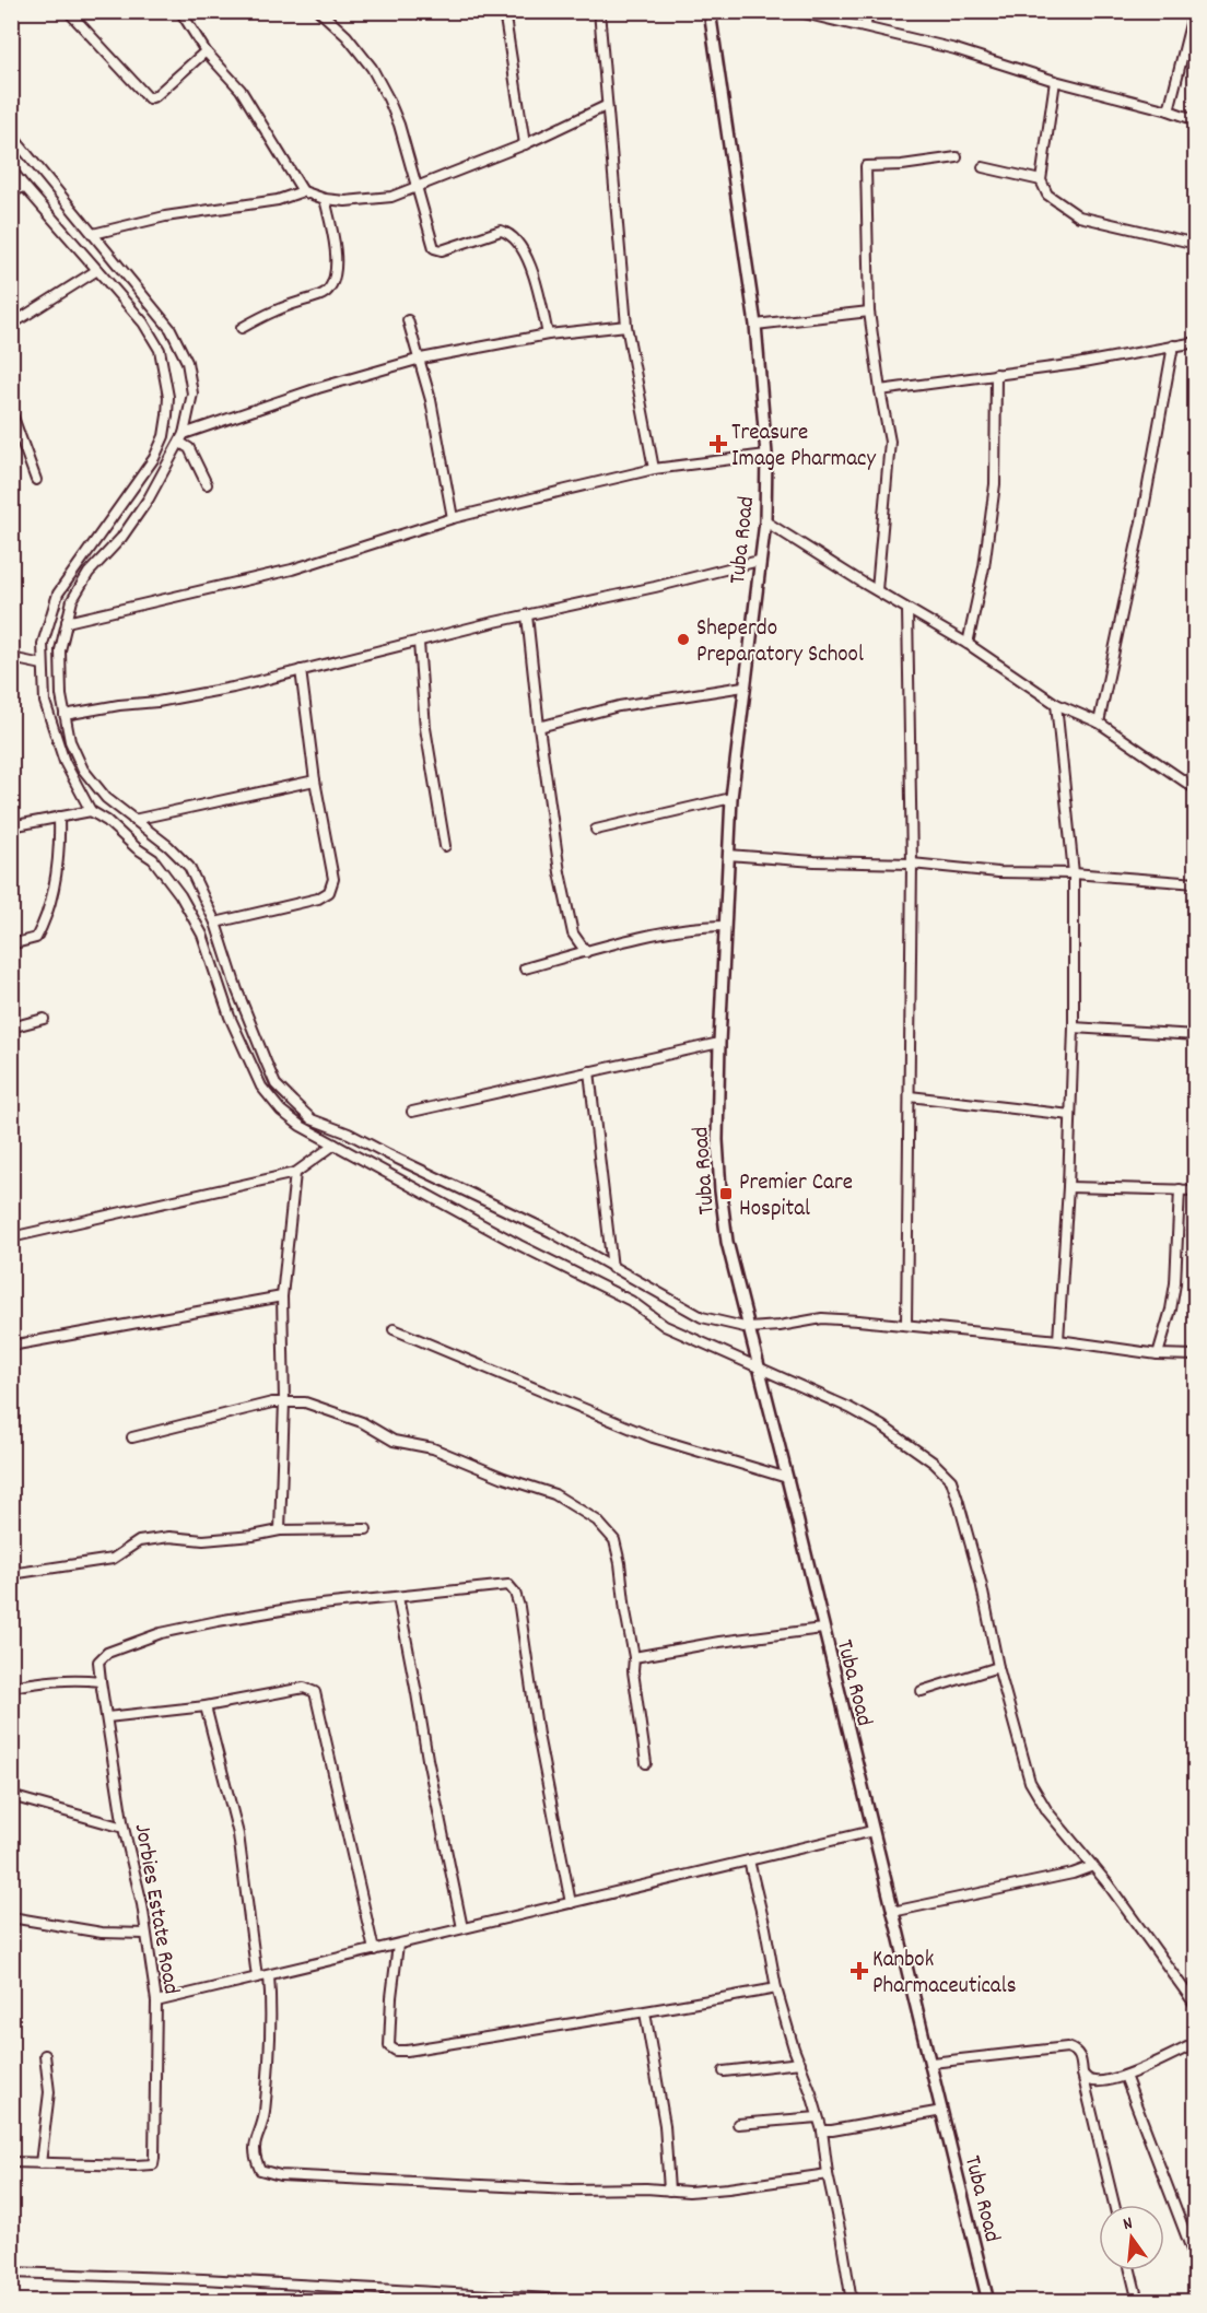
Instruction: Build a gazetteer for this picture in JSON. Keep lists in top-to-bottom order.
{
  "streets": {
    "street": ["Tuba Road", "Jorbies Estate Road"]
  },
  "places": {
    "health": ["Treasure Image Pharmacy", "Kanbok Pharmaceuticals"],
    "other": ["Sheperdo Preparatory School"],
    "transit": ["Premier Care Hospital"]
  },
  "north": "top"
}
